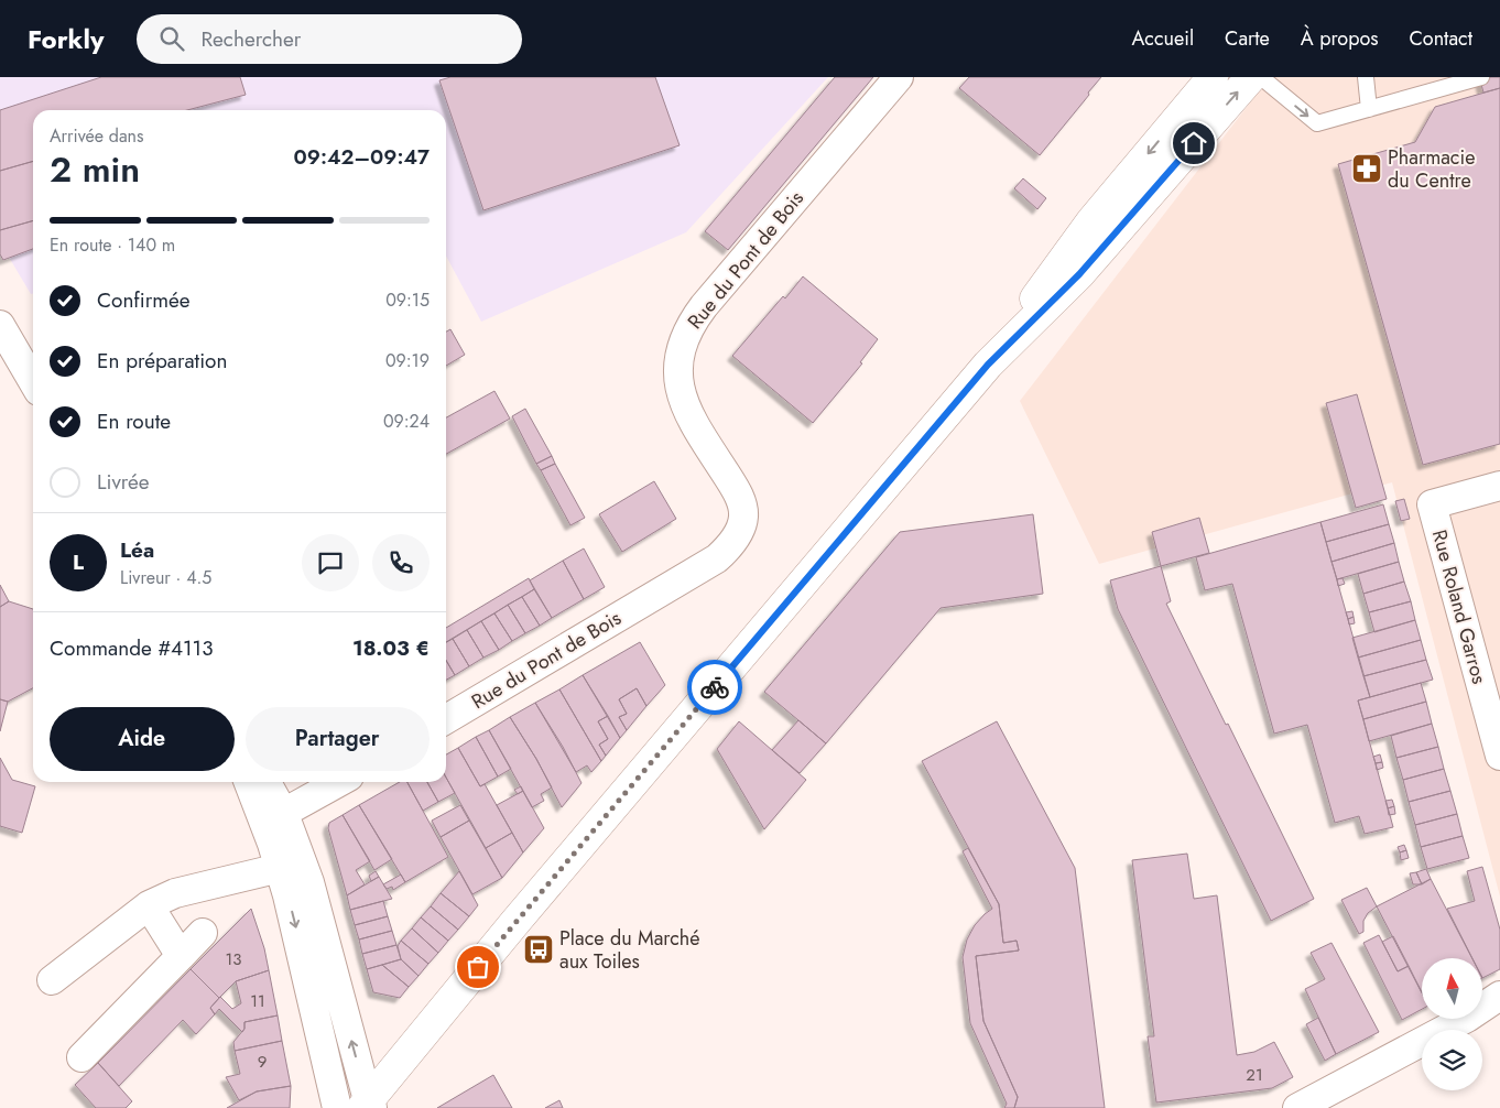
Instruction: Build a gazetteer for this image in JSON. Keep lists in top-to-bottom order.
{
  "streets": {
    "street": ["Rue du Pont de Bois", "Rue Roland Garros"]
  },
  "places": {
    "pharmacy": ["Pharmacie du Centre"],
    "bus stop": ["Place du Marché aux Toiles"]
  },
  "house_numbers": [
    "13",
    "11",
    "9",
    "21"
  ],
  "north": "top",
  "page": {
    "header": "Forkly",
    "search": "Rechercher",
    "nav": [
      "Accueil",
      "Carte",
      "À propos",
      "Contact"
    ],
    "heading": ["2 min", "Arrivée dans", "09:42–09:47"],
    "panel": [
      "Léa",
      "Livreur · 4.5",
      "Commande #4113",
      "18.03 €"
    ],
    "bar": "En route · 140 m",
    "list": [
      ["Confirmée", "09:15"],
      ["En préparation", "09:19"],
      ["En route", "09:24"],
      "Livrée"
    ],
    "round": "L",
    "buttons": ["Aide", "Partager"]
  }
}
